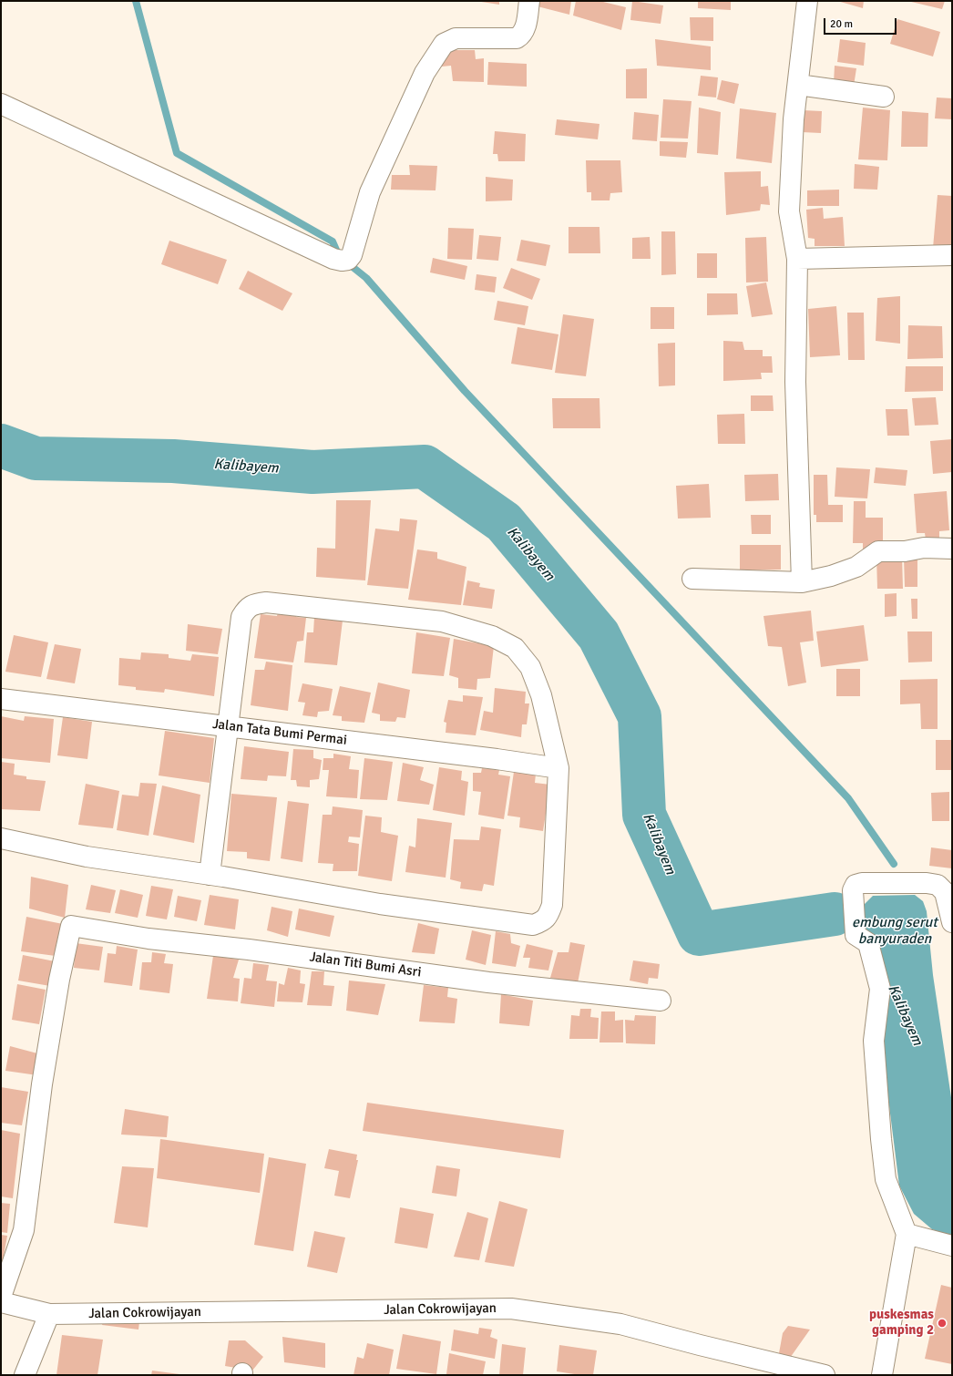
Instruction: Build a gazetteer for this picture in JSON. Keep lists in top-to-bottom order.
{
  "streets": {
    "street": ["Jalan Tata Bumi Permai", "Jalan Titi Bumi Asri", "Jalan Cokrowijayan"]
  },
  "water": ["Kalibayem", "embung serut banyuraden"],
  "places": ["puskesmas gamping 2"],
  "scale_bar": "20 m"
}
